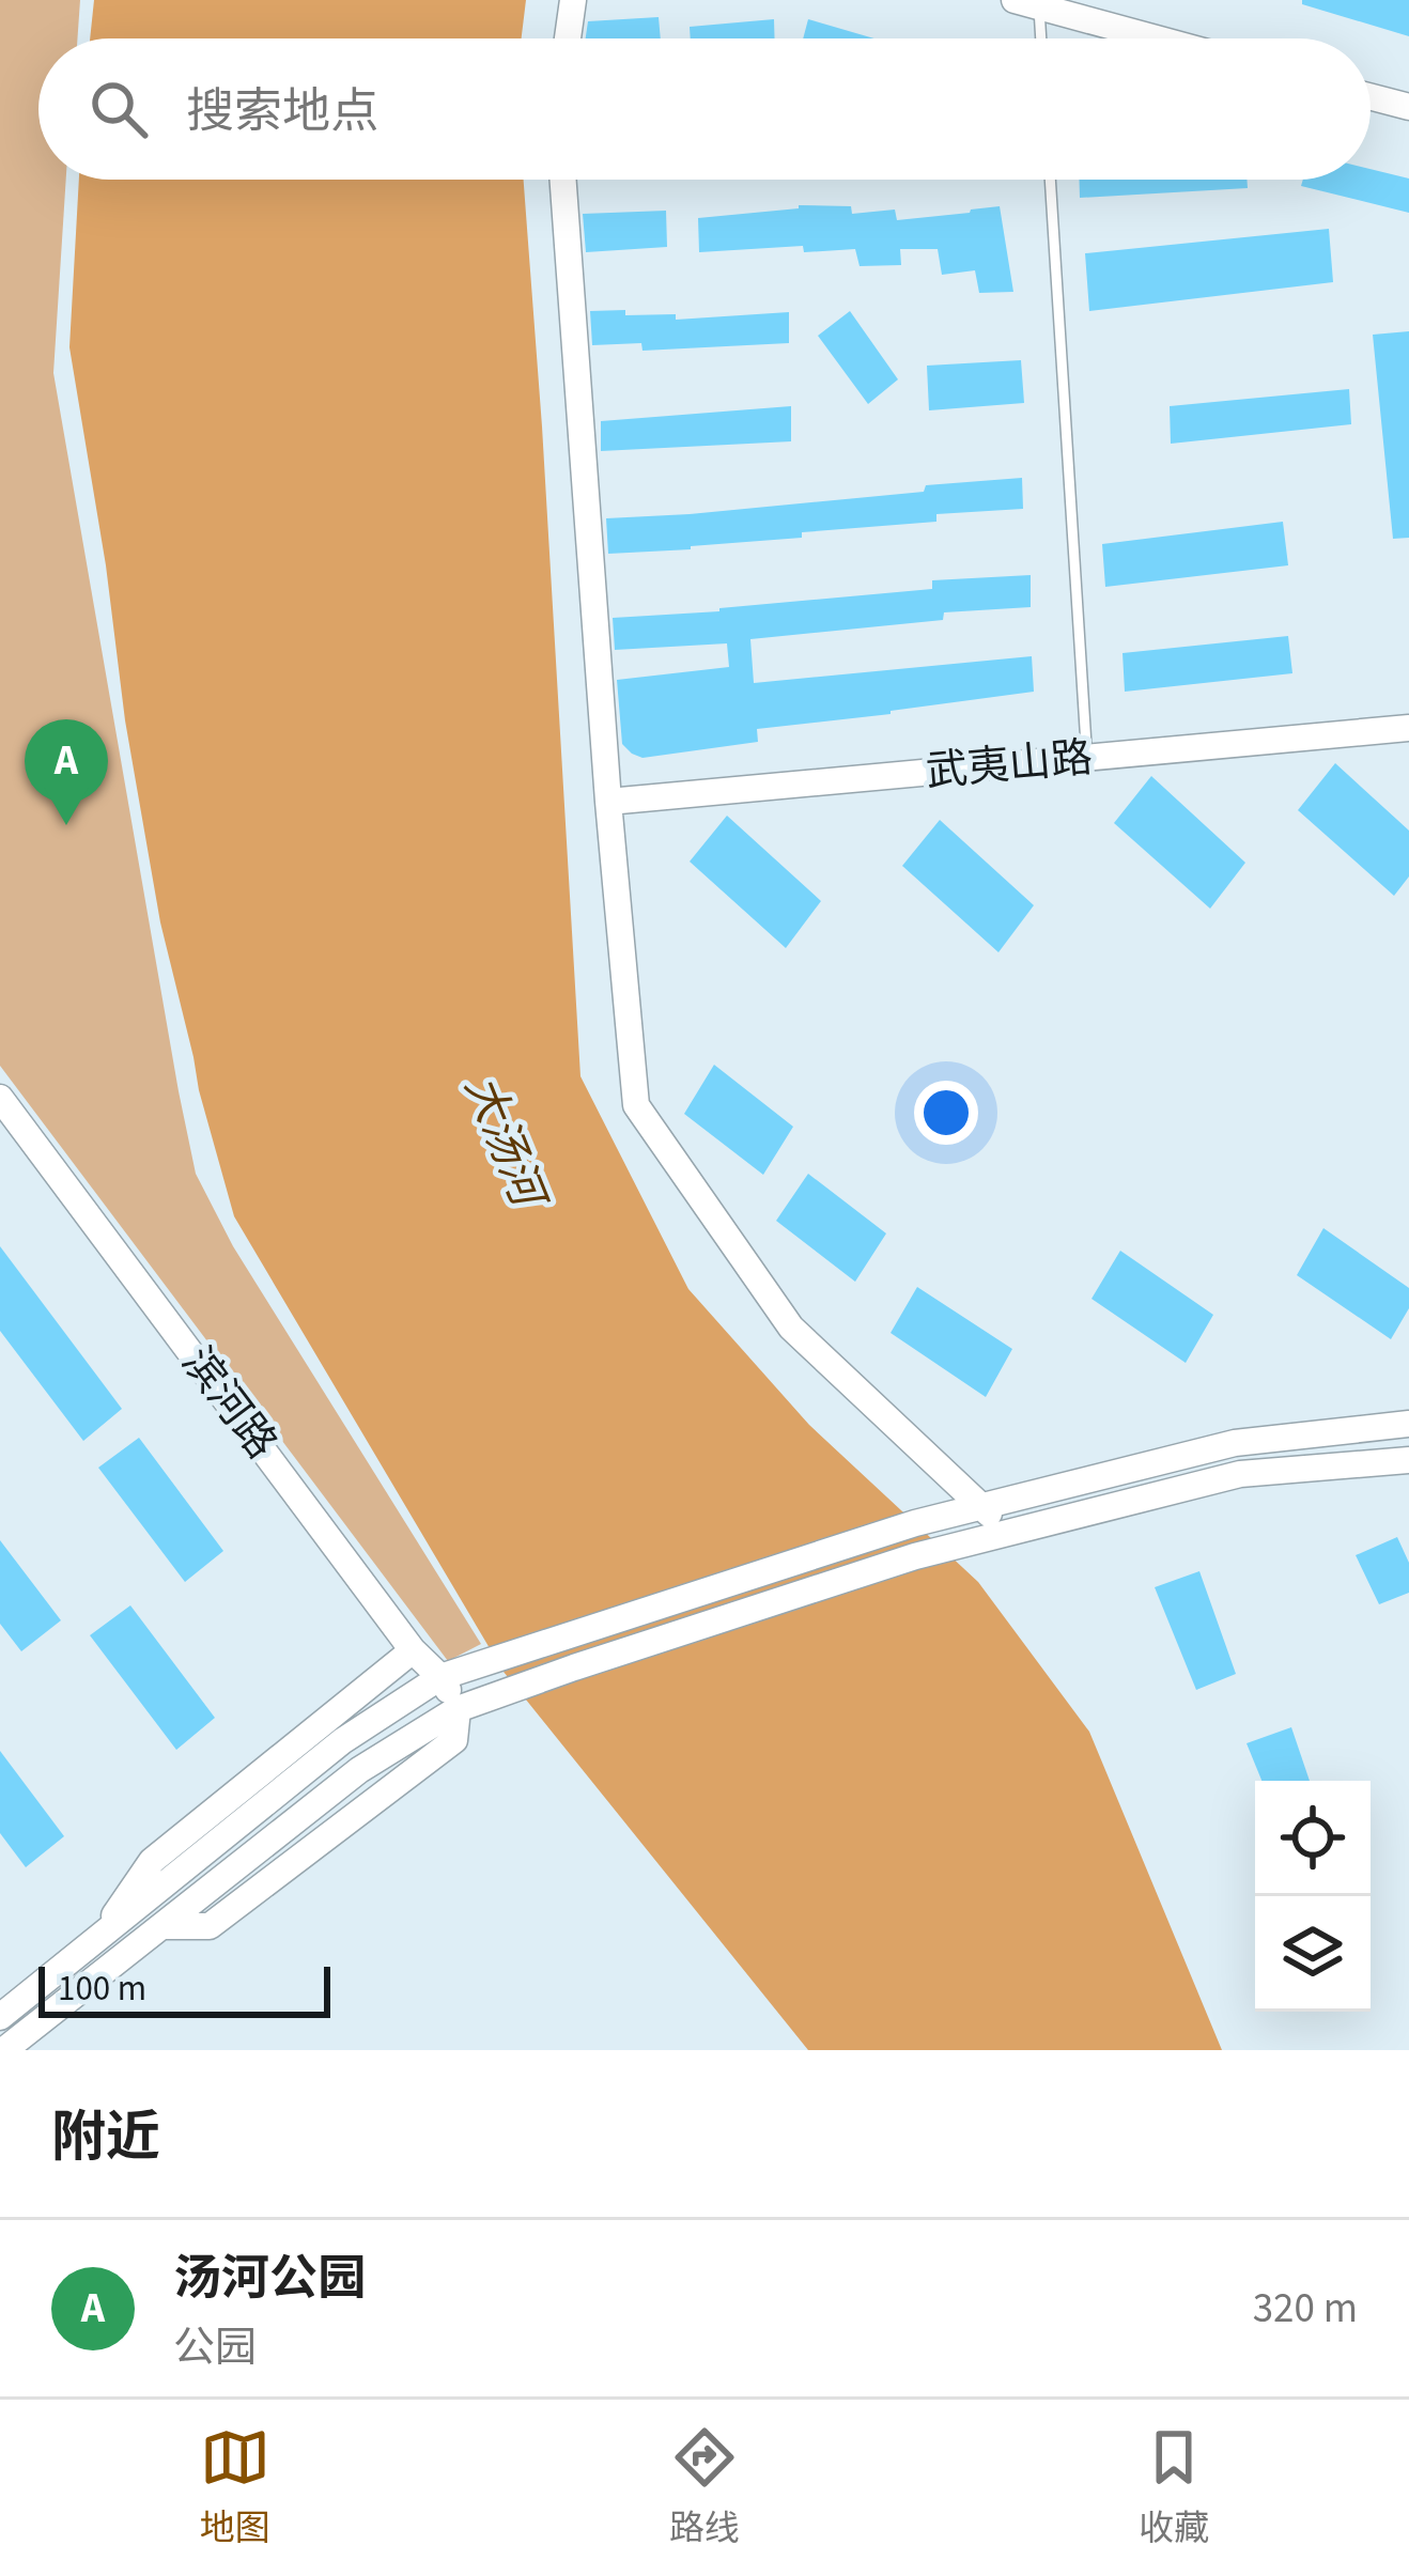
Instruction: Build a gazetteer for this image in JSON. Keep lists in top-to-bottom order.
{
  "streets": {
    "street": ["武夷山路", "滨河路"]
  },
  "water": ["大汤河"],
  "scale_bar": "100 m",
  "page": {
    "search": "搜索地点",
    "pins": "A",
    "scale": "100 m",
    "heading": "附近",
    "list": [
      {
        "mark": "A",
        "name": "汤河公园",
        "note": "公园",
        "value": "320 m"
      }
    ],
    "nav": ["地图", "路线", "收藏"]
  }
}
